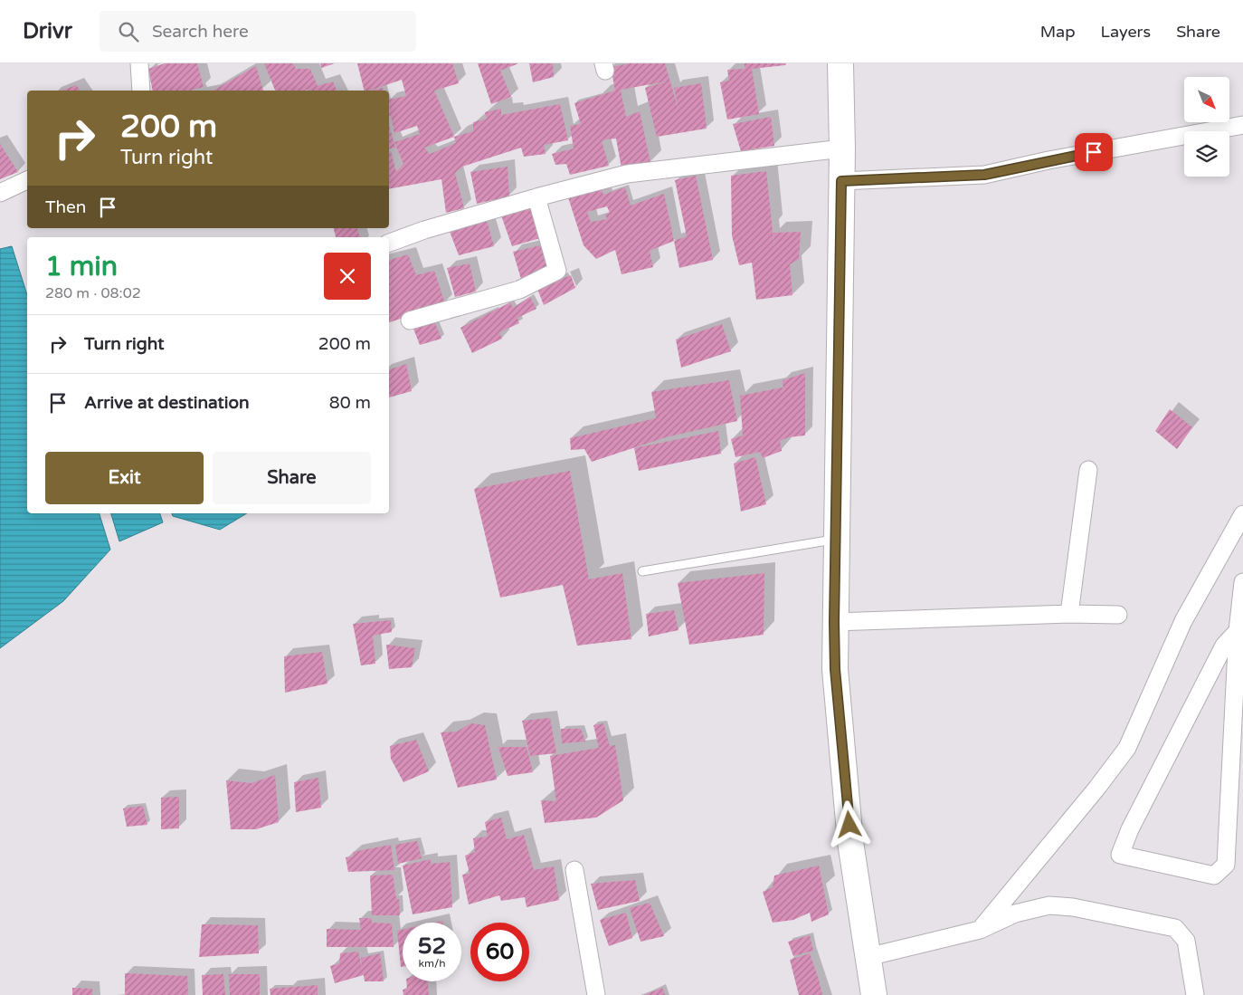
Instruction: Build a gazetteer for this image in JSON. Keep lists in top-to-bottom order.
{
  "north": "bottom right",
  "page": {
    "header": "Drivr",
    "search": "Search here",
    "nav": ["Map", "Layers", "Share"],
    "turn": ["200 m", "Turn right"],
    "then": "Then",
    "heading": ["1 min", "280 m · 08:02"],
    "list": [
      {
        "name": "Turn right",
        "value": "200 m"
      },
      {
        "name": "Arrive at destination",
        "value": "80 m"
      }
    ],
    "buttons": ["Exit", "Share"],
    "speed": "52 km/h",
    "limit": "60"
  }
}
